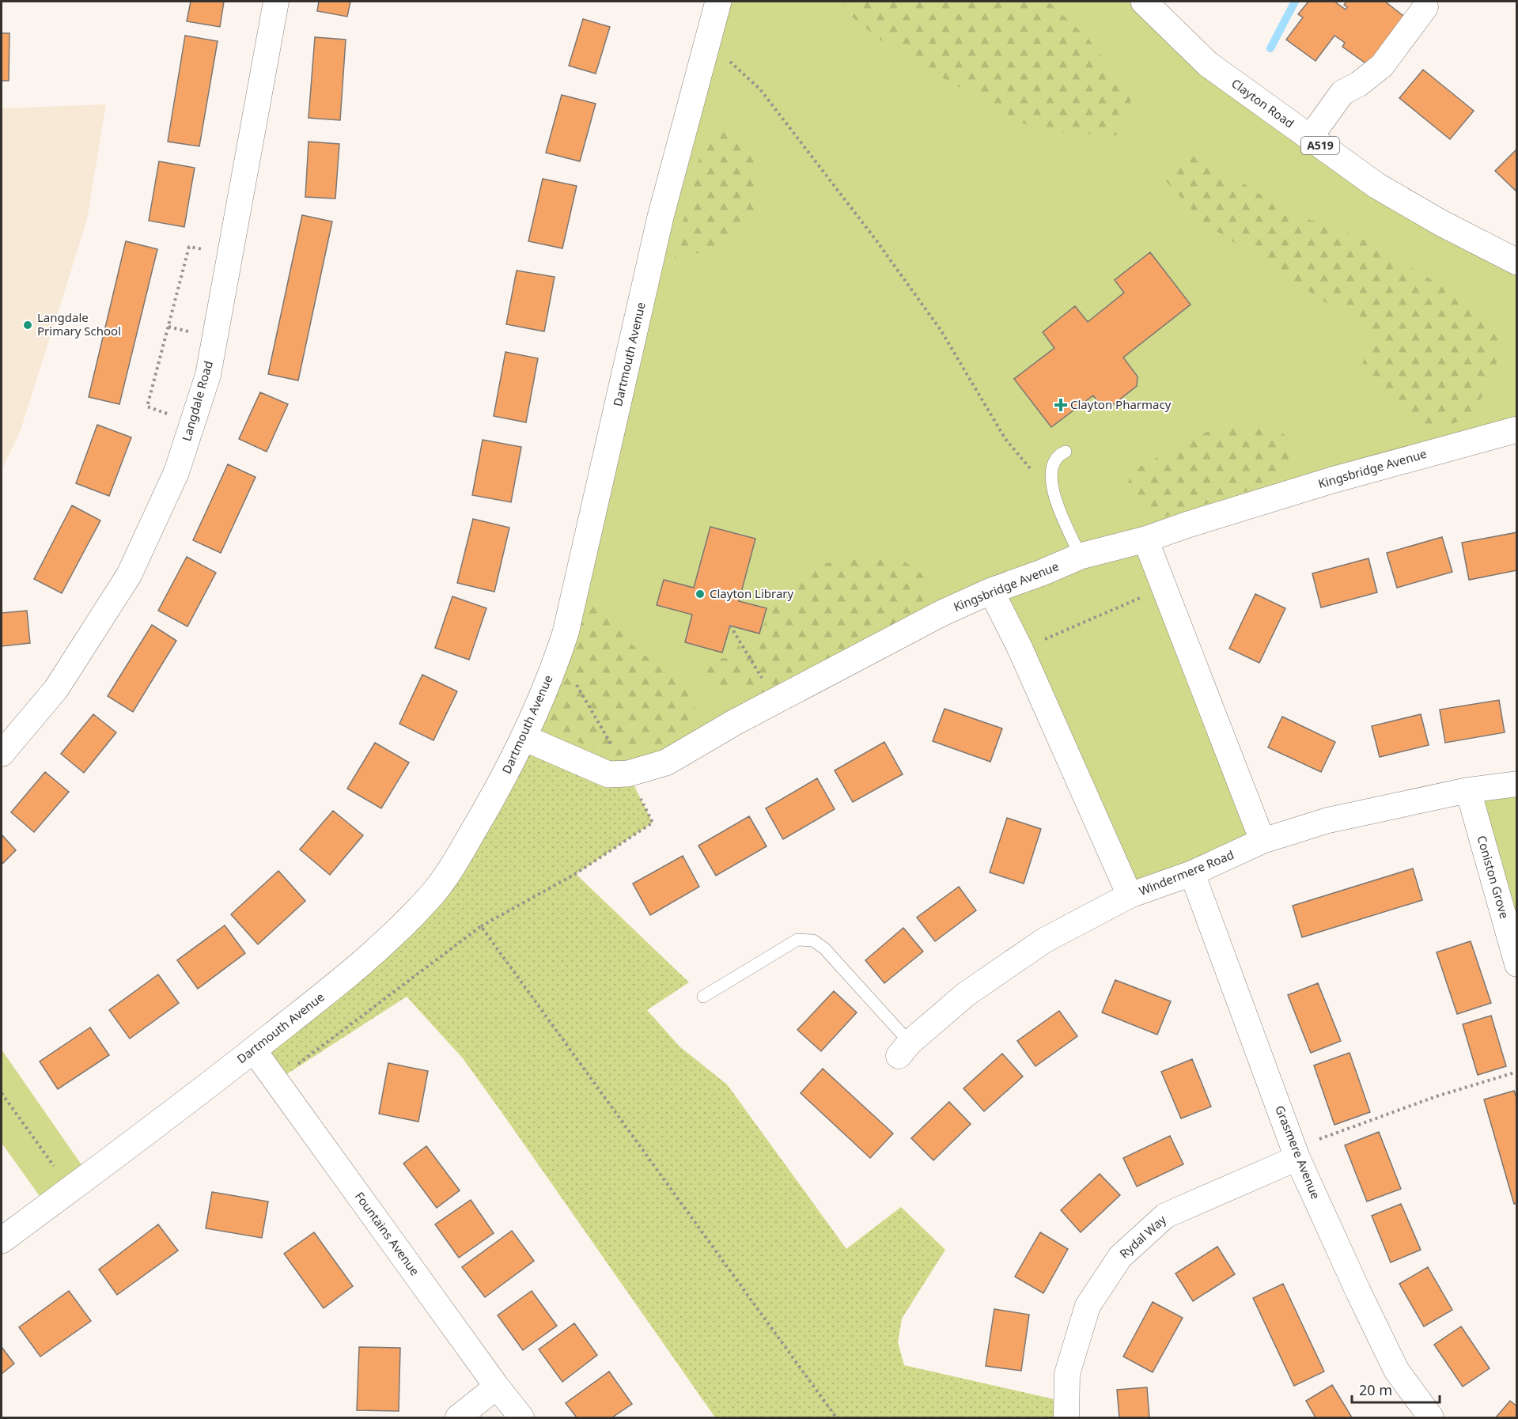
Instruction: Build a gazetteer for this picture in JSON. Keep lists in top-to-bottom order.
{
  "streets": {
    "street": [
      "Clayton Road",
      "A519",
      "Dartmouth Avenue",
      "Langdale Road",
      "Kingsbridge Avenue",
      "Windermere Road",
      "Coniston Grove",
      "Grasmere Avenue",
      "Fountains Avenue",
      "Rydal Way"
    ]
  },
  "crossings": [
    ["Dartmouth Avenue", "Kingsbridge Avenue"],
    ["Dartmouth Avenue", "Fountains Avenue"],
    ["Windermere Road", "Coniston Grove"],
    ["Windermere Road", "Grasmere Avenue"],
    ["Grasmere Avenue", "Rydal Way"]
  ],
  "places": {
    "other": ["Langdale Primary School", "Clayton Library"],
    "health": ["Clayton Pharmacy"]
  },
  "scale_bar": "20 m"
}
